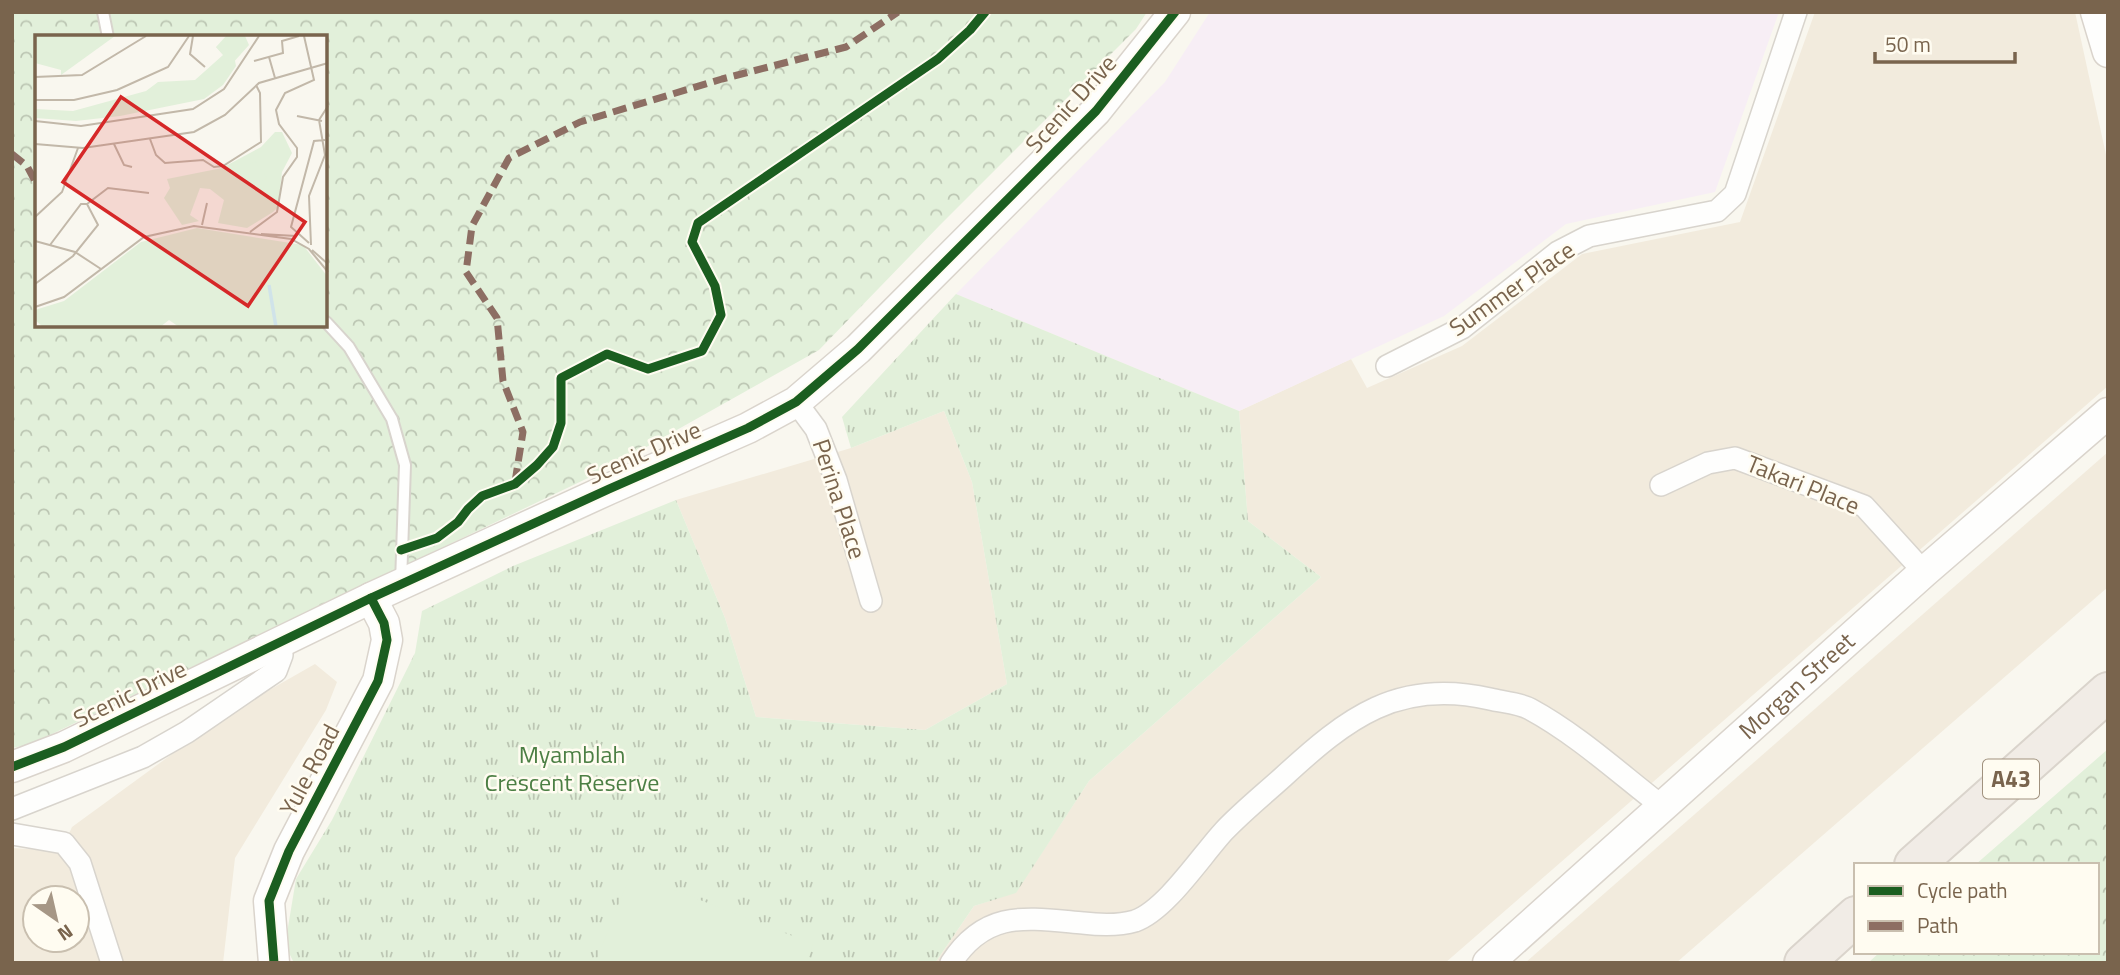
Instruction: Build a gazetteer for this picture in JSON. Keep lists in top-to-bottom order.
{
  "streets": {
    "highway": ["A43"],
    "main road": ["Scenic Drive", "Morgan Street", "Yule Road"],
    "street": ["Summer Place", "Takari Place", "Perina Place"]
  },
  "crossings": [
    ["Scenic Drive", "Perina Place"],
    ["Scenic Drive", "Yule Road"],
    ["Takari Place", "Morgan Street"]
  ],
  "parks": ["Myamblah Crescent Reserve"],
  "legend": ["Cycle path", "Path"],
  "scale_bar": "50 m",
  "north": "bottom right"
}
